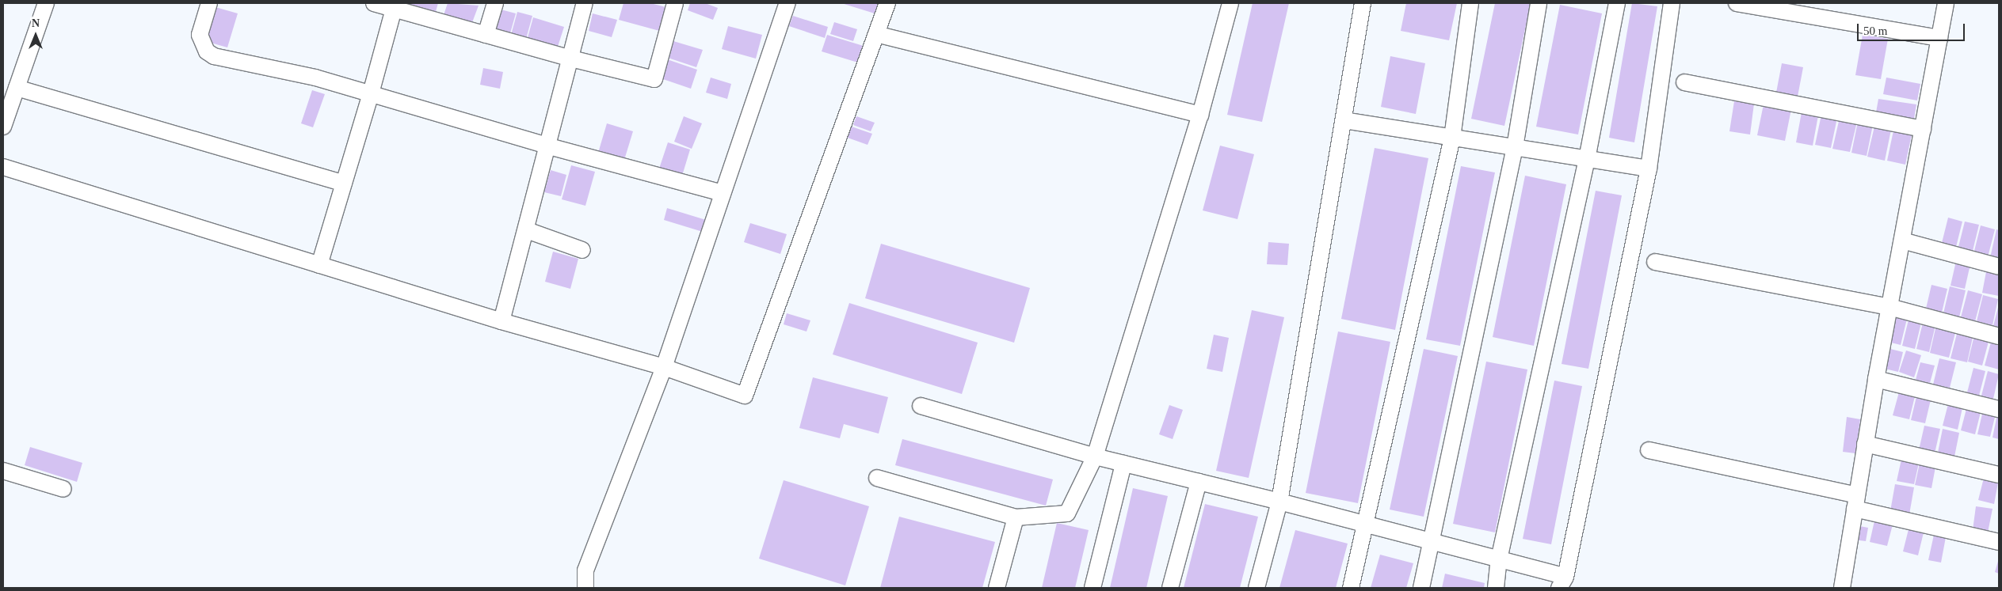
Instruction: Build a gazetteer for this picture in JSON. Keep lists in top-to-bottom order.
{
  "scale_bar": "50 m",
  "north": "top"
}
